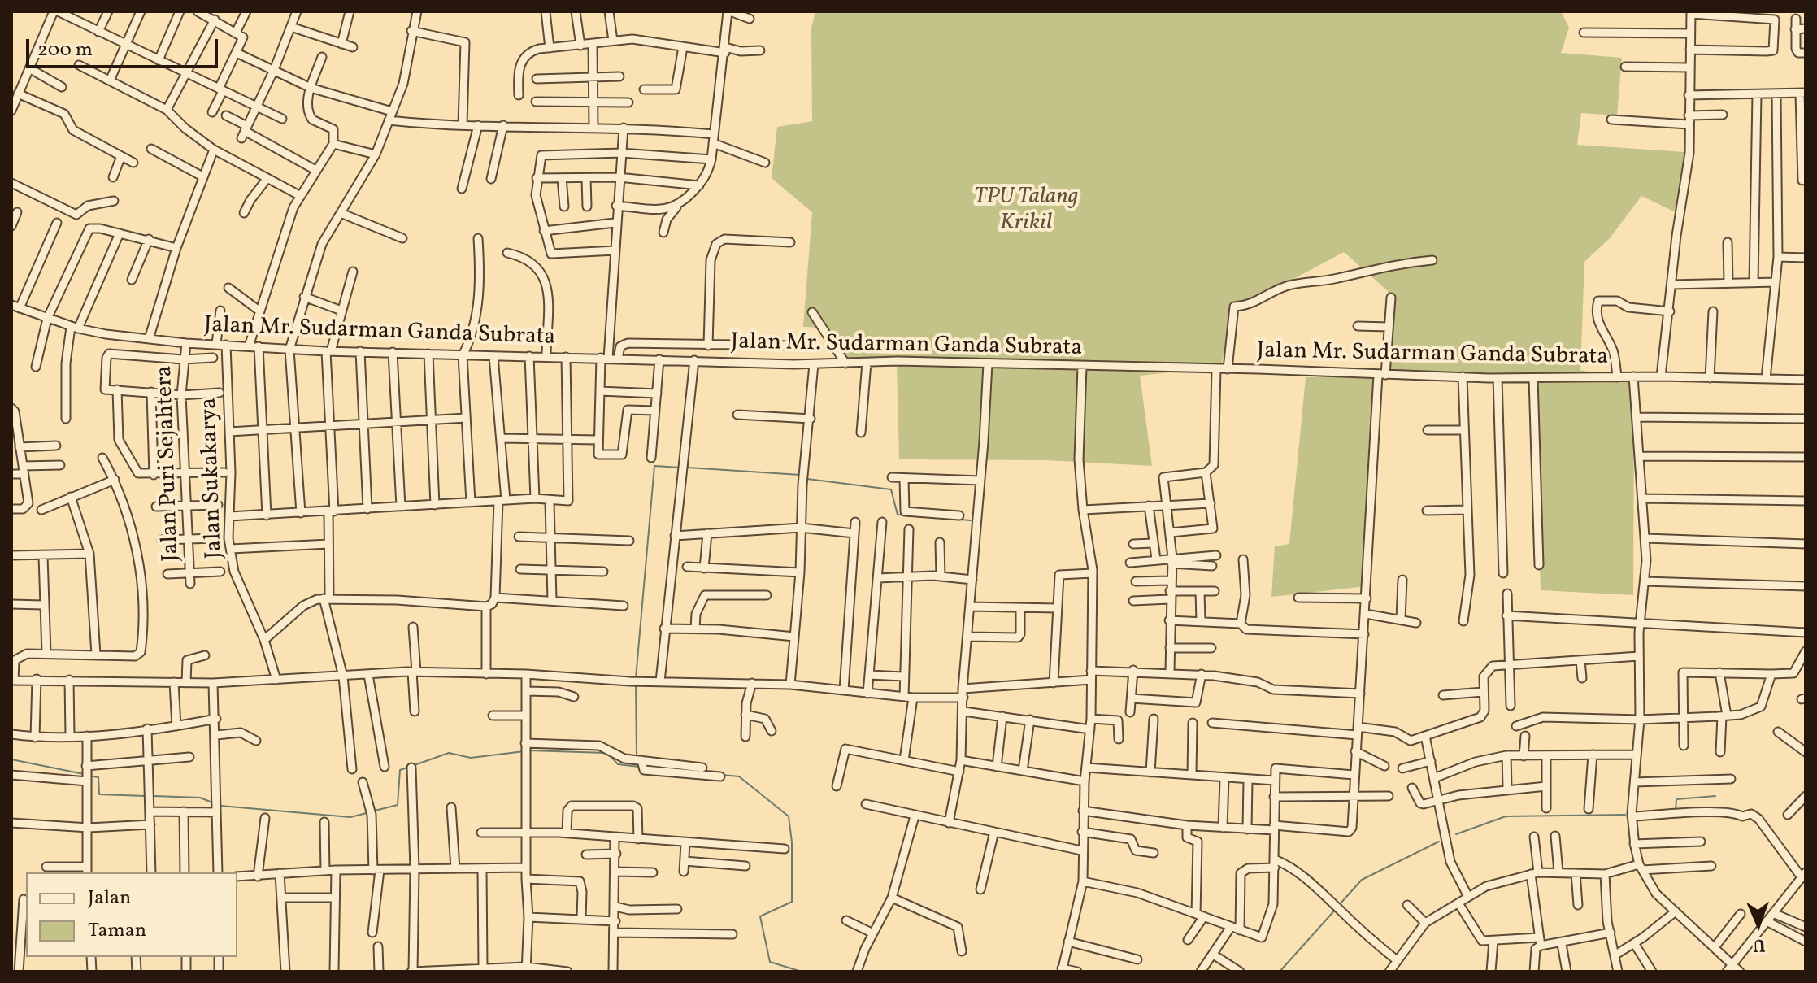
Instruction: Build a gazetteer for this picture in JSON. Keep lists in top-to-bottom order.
{
  "streets": {
    "street": ["Jalan Mr. Sudarman Ganda Subrata", "Jalan Puri Sejahtera", "Jalan Sukakarya"]
  },
  "crossings": [
    ["Jalan Mr. Sudarman Ganda Subrata", "Jalan Puri Sejahtera"],
    ["Jalan Mr. Sudarman Ganda Subrata", "Jalan Sukakarya"]
  ],
  "parks": ["TPU Talang Krikil"],
  "legend": ["Jalan", "Taman"],
  "scale_bar": "200 m",
  "north": "bottom"
}
